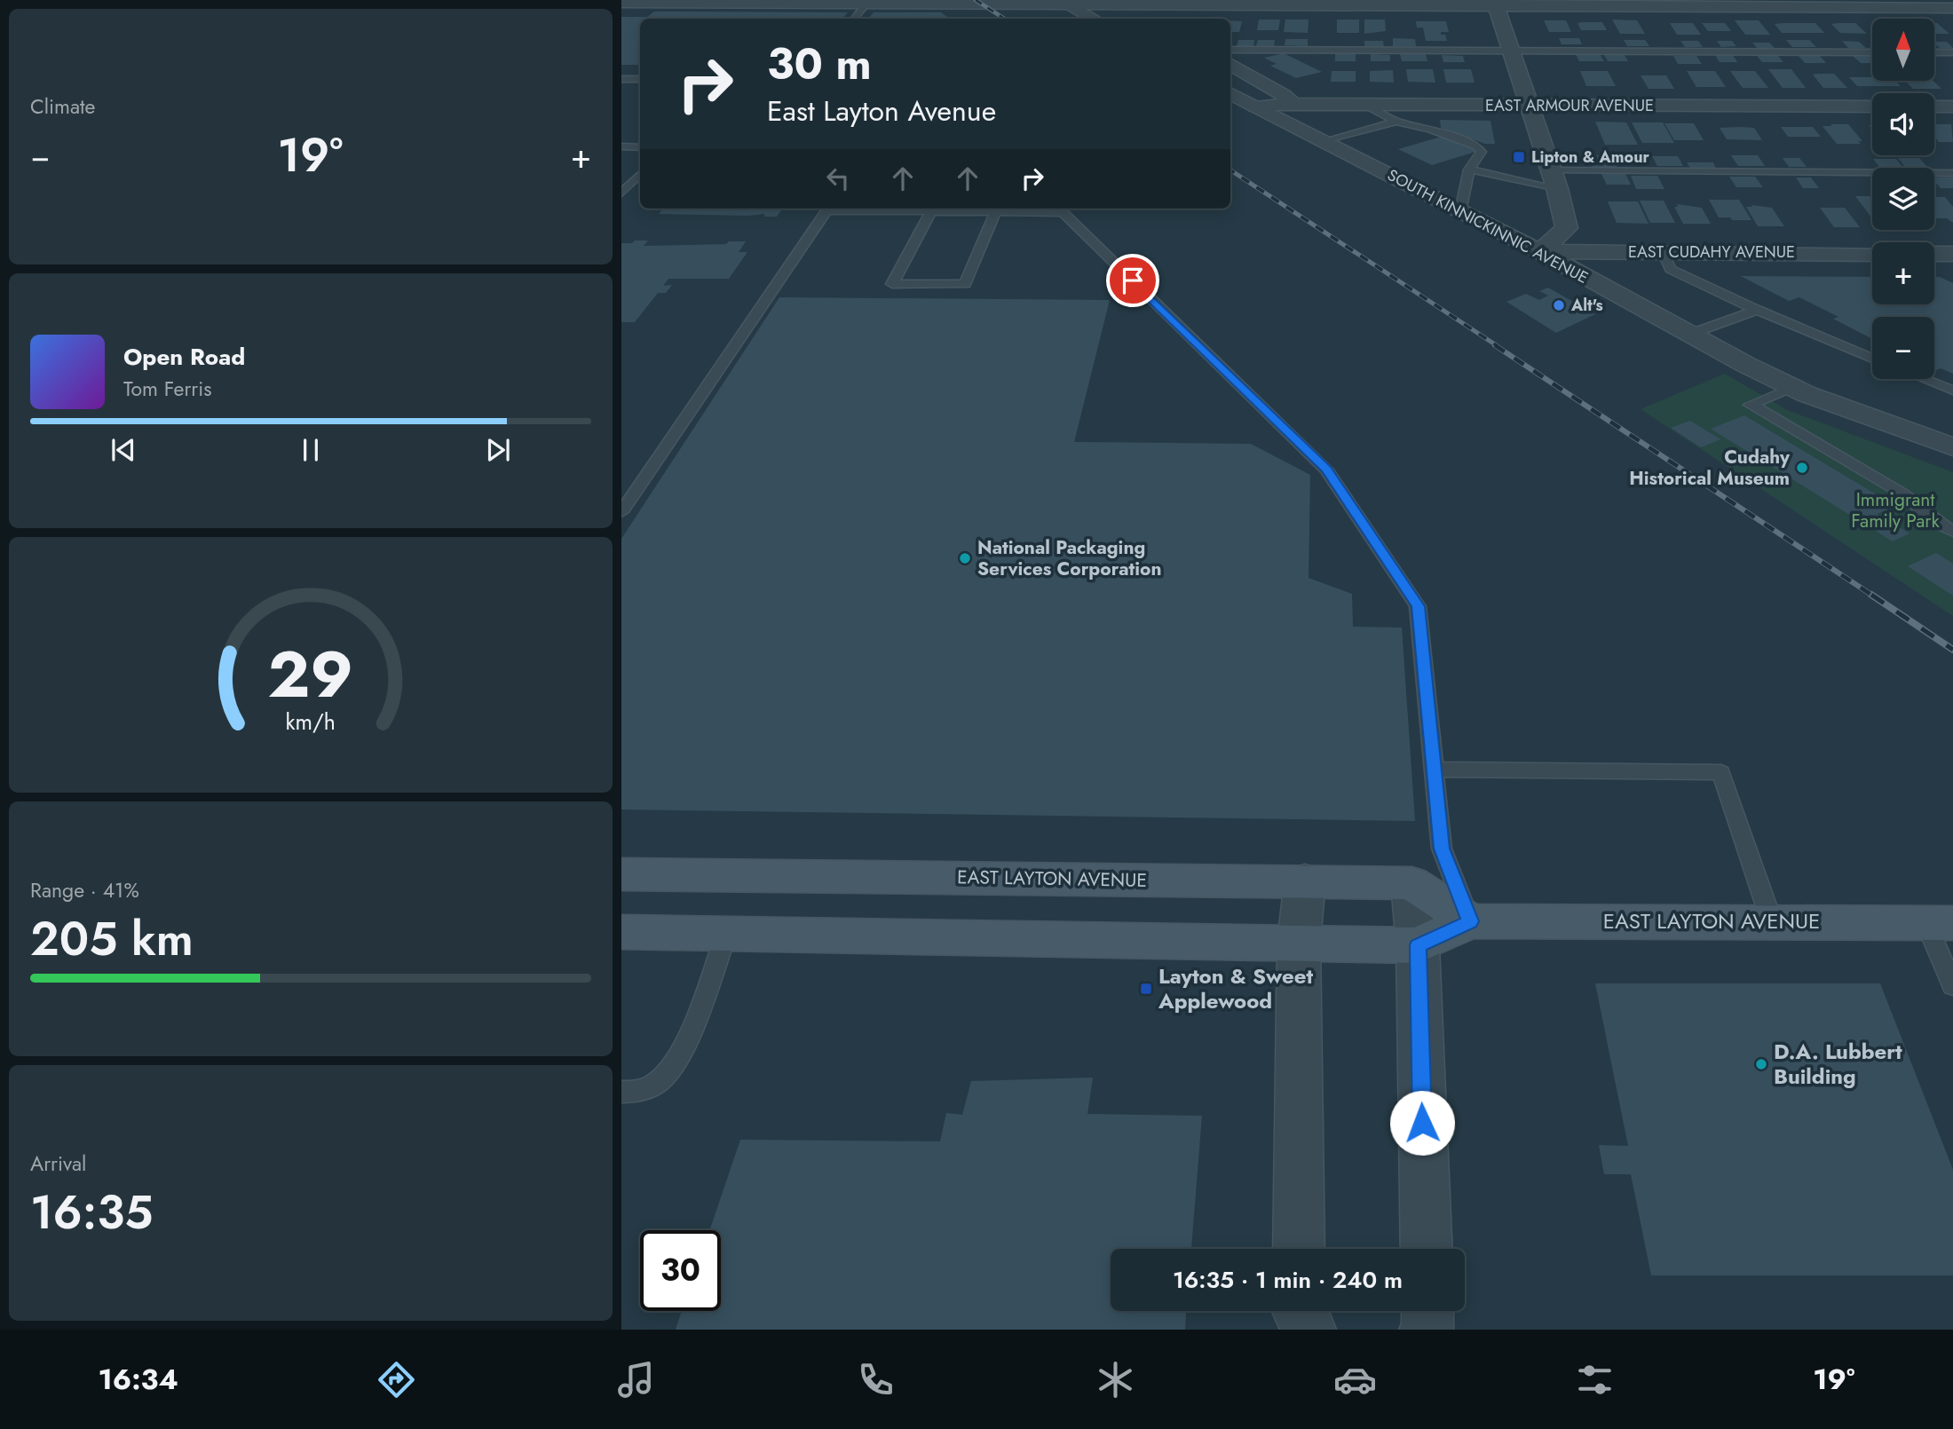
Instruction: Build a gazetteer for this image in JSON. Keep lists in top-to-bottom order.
{
  "streets": {
    "main road": ["EAST LAYTON AVENUE"],
    "street": ["EAST ARMOUR AVENUE", "SOUTH KINNICKINNIC AVENUE", "EAST CUDAHY AVENUE"]
  },
  "crossings": [
    ["EAST ARMOUR AVENUE", "SOUTH KINNICKINNIC AVENUE"],
    ["SOUTH KINNICKINNIC AVENUE", "EAST CUDAHY AVENUE"]
  ],
  "parks": ["Immigrant Family Park"],
  "places": {
    "transit": ["Lipton & Amour", "Layton & Sweet Applewood"],
    "other": [
      "Alt's",
      "Cudahy Historical Museum",
      "National Packaging Services Corporation",
      "D.A. Lubbert Building"
    ]
  },
  "north": "top",
  "page": {
    "tile": [
      "Climate",
      ["Range · 41%", "205 km"],
      ["Arrival", "16:35"]
    ],
    "map_buttons": ["+", "−"],
    "turn": ["30 m", "East Layton Avenue"],
    "heat": ["−", "19°", "+"],
    "song": ["Open Road", "Tom Ferris"],
    "limit": "30",
    "trip": "16:35 · 1 min · 240 m",
    "tabs": ["16:34", "19°"],
    "gauge": ["29", "km/h"]
  }
}
